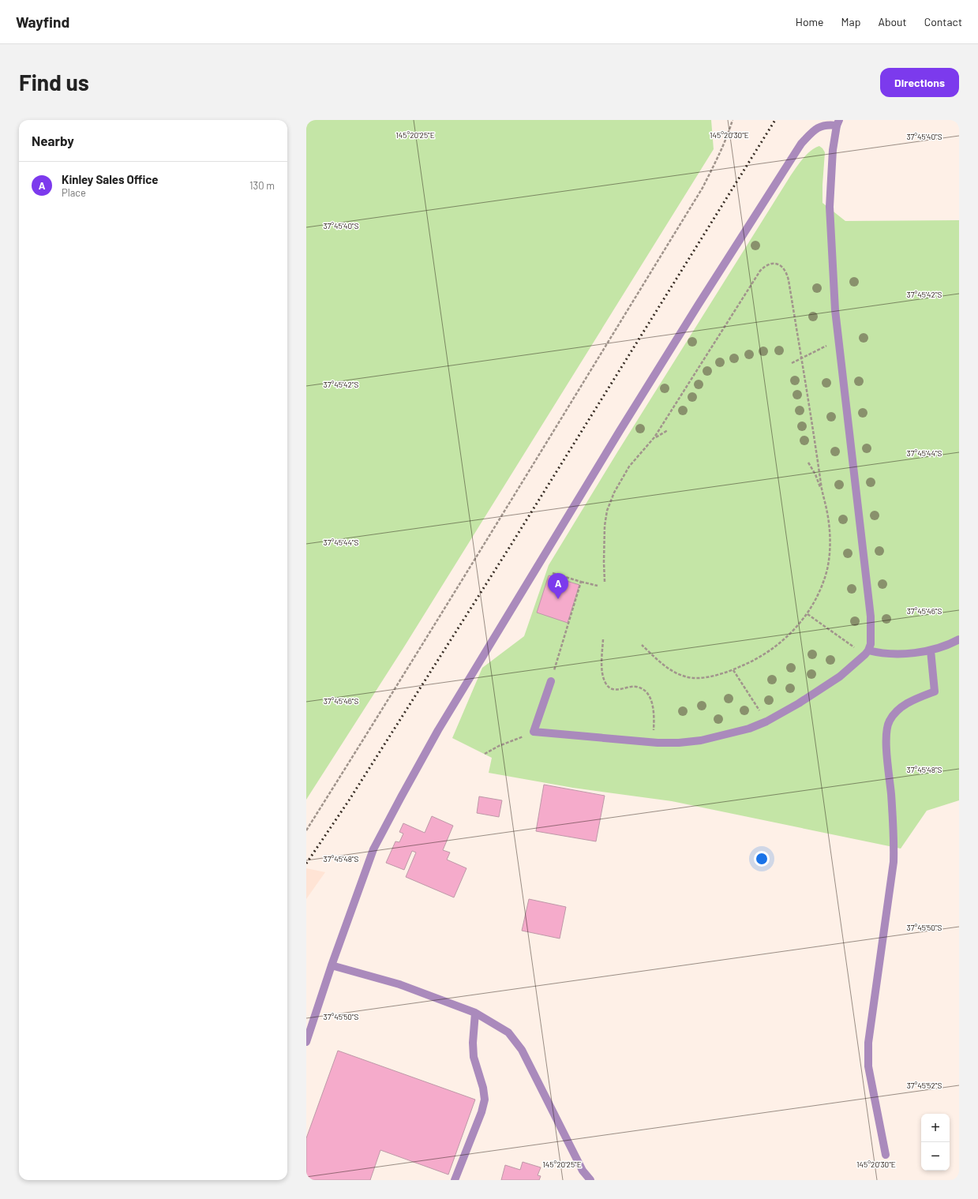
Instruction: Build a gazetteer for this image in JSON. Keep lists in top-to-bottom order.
{
  "page": {
    "header": "Wayfind",
    "nav": [
      "Home",
      "Map",
      "About",
      "Contact"
    ],
    "buttons": "Directions",
    "title": "Find us",
    "heading": "Nearby",
    "list": [
      {
        "mark": "A",
        "name": "Kinley Sales Office",
        "note": "Place",
        "value": "130 m"
      }
    ],
    "pins": "A",
    "map_buttons": ["+", "−"]
  },
  "coordinates": [
    "145°20'25\"E",
    "145°20'30\"E",
    "37°45'40\"S",
    "37°45'42\"S",
    "37°45'44\"S",
    "37°45'46\"S",
    "37°45'48\"S",
    "37°45'50\"S",
    "37°45'52\"S"
  ]
}
